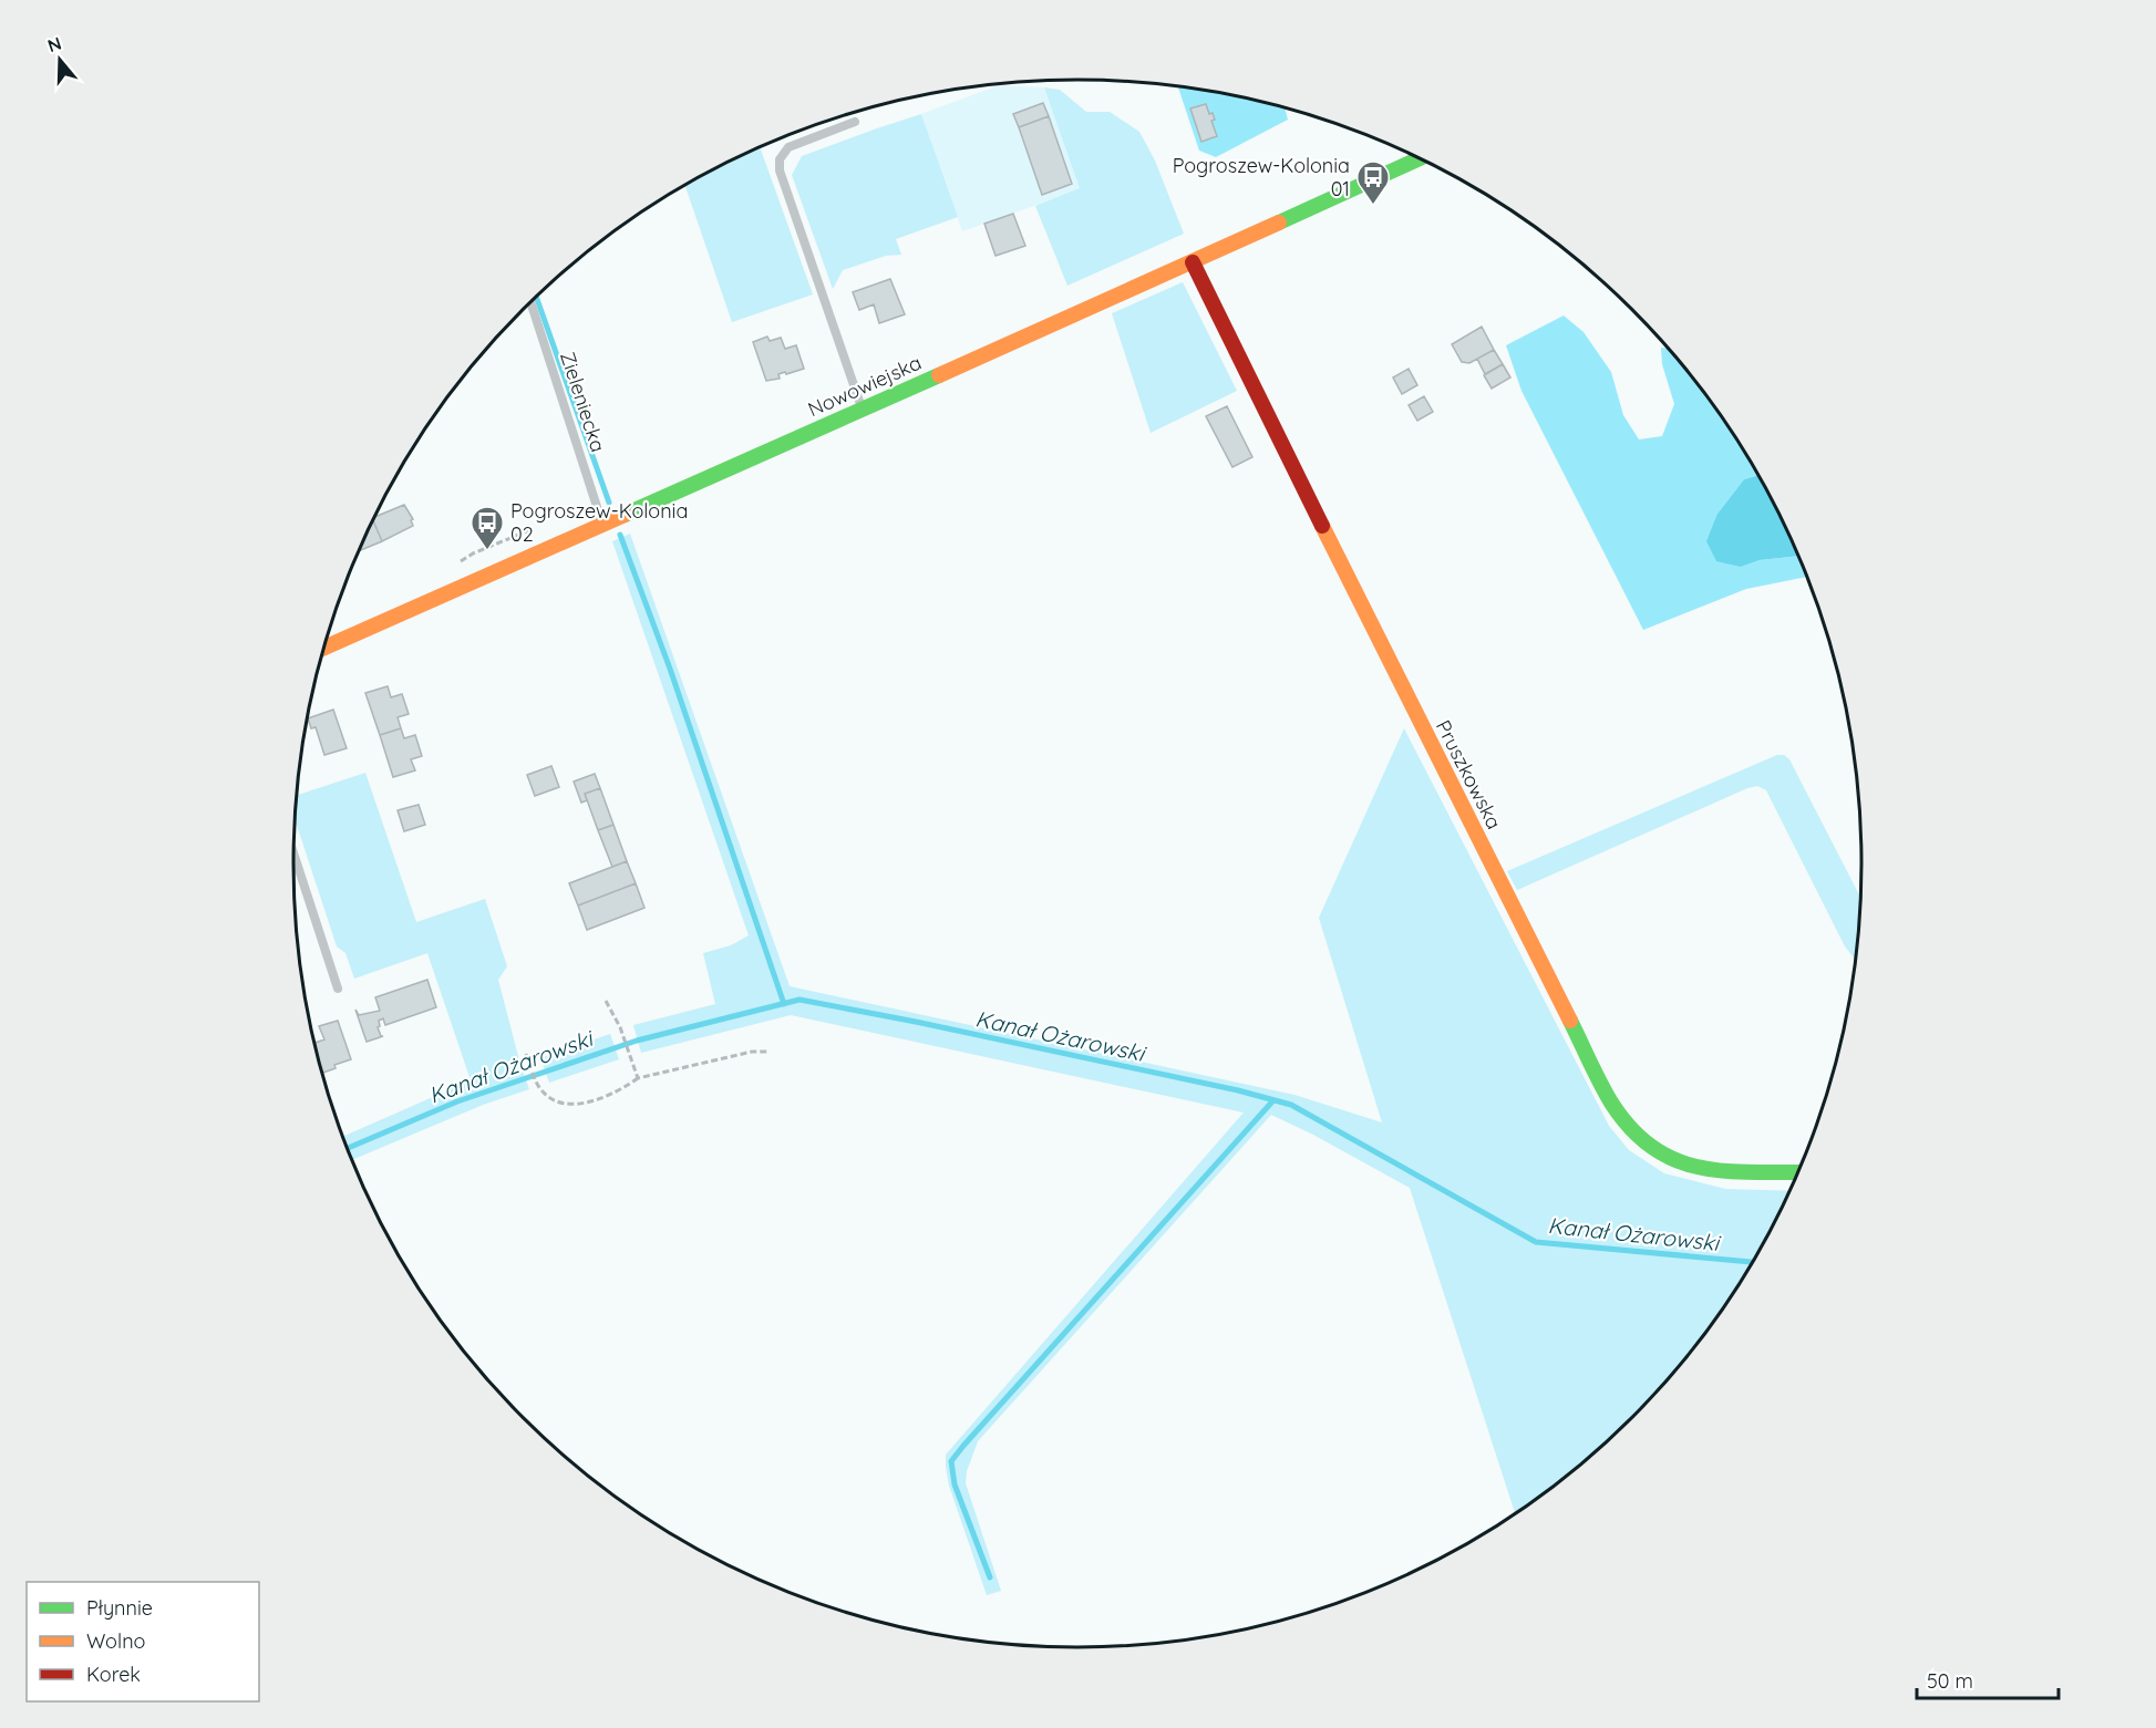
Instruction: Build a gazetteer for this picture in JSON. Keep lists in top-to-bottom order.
{
  "streets": {
    "street": ["Nowowiejska", "Pruszkowska"],
    "lane": ["Zieleniecka"]
  },
  "crossings": [
    ["Nowowiejska", "Zieleniecka"],
    ["Nowowiejska", "Pruszkowska"]
  ],
  "water": ["Kanał Ożarowski"],
  "places": {
    "bus stop": ["Pogroszew-Kolonia 01", "Pogroszew-Kolonia 02"]
  },
  "legend": ["Płynnie", "Wolno", "Korek"],
  "scale_bar": "50 m",
  "north": "top"
}
